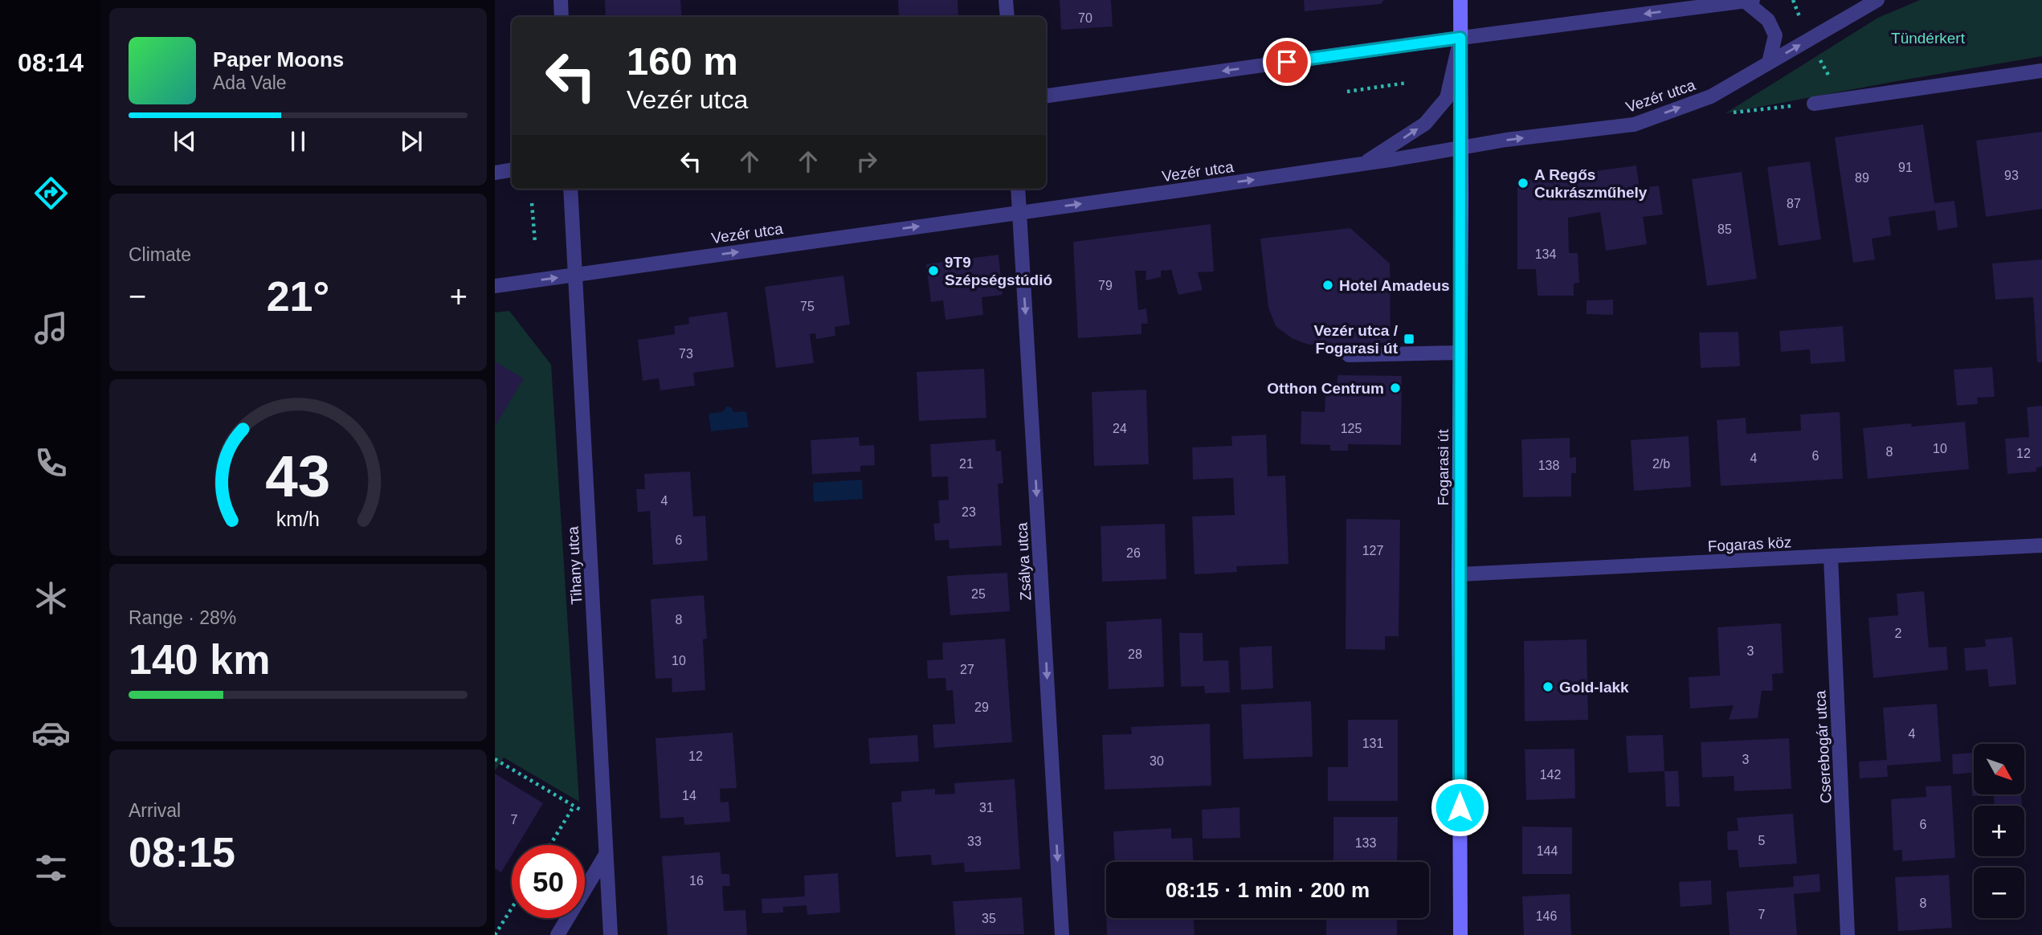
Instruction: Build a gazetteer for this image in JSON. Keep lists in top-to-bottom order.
{
  "streets": {
    "main road": ["Fogarasi út"],
    "street": [
      "Vezér utca",
      "Fogaras köz",
      "Zsálya utca",
      "Tihany utca",
      "Cserebogár utca"
    ]
  },
  "crossings": [
    ["Vezér utca", "Fogarasi út"],
    ["Vezér utca", "Zsálya utca"],
    ["Vezér utca", "Tihany utca"],
    ["Fogarasi út", "Fogaras köz"],
    ["Fogaras köz", "Cserebogár utca"]
  ],
  "one_way": ["Zsálya utca"],
  "parks": ["Tündérkert"],
  "places": {
    "other": [
      "A Regős Cukrászműhely",
      "9T9 Szépségstúdió",
      "Hotel Amadeus",
      "Otthon Centrum",
      "Gold-lakk"
    ],
    "transit": ["Vezér utca / Fogarasi út"]
  },
  "house_numbers": [
    "70",
    "91",
    "93",
    "89",
    "87",
    "85",
    "134",
    "79",
    "75",
    "73",
    "24",
    "125",
    "10",
    "8",
    "12",
    "6",
    "4",
    "21",
    "2/b",
    "138",
    "4",
    "23",
    "6",
    "127",
    "26",
    "25",
    "8",
    "2",
    "3",
    "28",
    "10",
    "27",
    "29",
    "4",
    "131",
    "12",
    "3",
    "30",
    "142",
    "14",
    "31",
    "7",
    "6",
    "5",
    "33",
    "133",
    "144",
    "16",
    "8",
    "7",
    "146",
    "35"
  ],
  "north": "bottom right",
  "page": {
    "tabs": "08:14",
    "turn": ["160 m", "Vezér utca"],
    "song": ["Paper Moons", "Ada Vale"],
    "tile": [
      "Climate",
      ["Range · 28%", "140 km"],
      ["Arrival", "08:15"]
    ],
    "heat": ["−", "21°", "+"],
    "map_buttons": ["+", "−"],
    "limit": "50",
    "trip": "08:15 · 1 min · 200 m",
    "gauge": ["43", "km/h"]
  }
}
